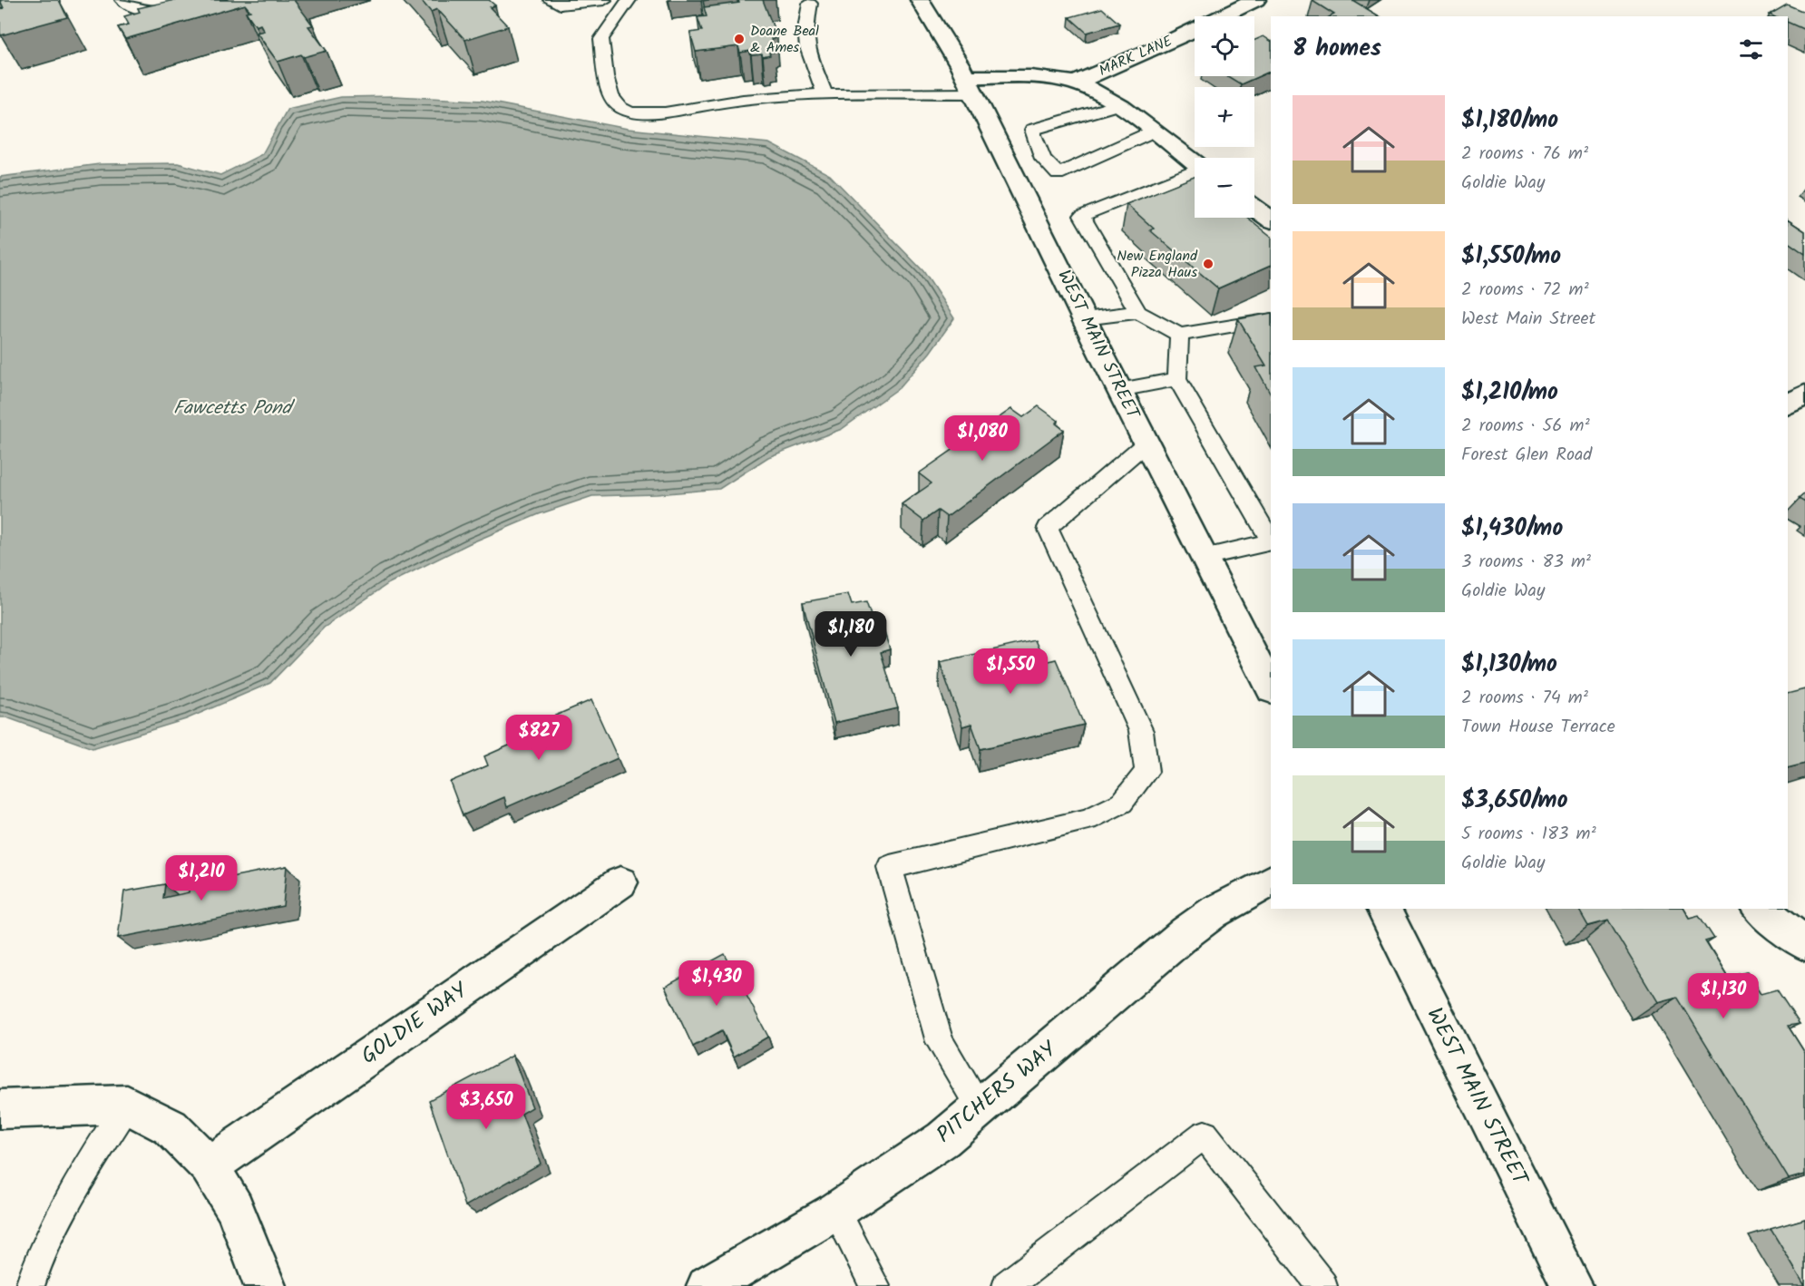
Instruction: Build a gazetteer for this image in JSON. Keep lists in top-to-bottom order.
{
  "streets": {
    "main road": [
      "MARK LANE",
      "WEST MAIN STREET",
      "GOLDIE WAY",
      "PITCHERS WAY"
    ]
  },
  "water": ["Fawcetts Pond"],
  "places": ["Doane Beal & Ames", "New England Pizza Haus"],
  "page": {
    "map_buttons": ["+", "−"],
    "heading": "8 homes",
    "list": [
      {
        "name": "$1,180/mo",
        "note": "2 rooms · 76 m² · Goldie Way"
      },
      {
        "name": "$1,550/mo",
        "note": "2 rooms · 72 m² · West Main Street"
      },
      {
        "name": "$1,210/mo",
        "note": "2 rooms · 56 m² · Forest Glen Road"
      },
      {
        "name": "$1,430/mo",
        "note": "3 rooms · 83 m² · Goldie Way"
      },
      {
        "name": "$1,130/mo",
        "note": "2 rooms · 74 m² · Town House Terrace"
      },
      {
        "name": "$3,650/mo",
        "note": "5 rooms · 183 m² · Goldie Way"
      }
    ],
    "price": [
      "$1,080",
      "$1,180",
      "$1,550",
      "$827",
      "$1,210",
      "$1,430",
      "$1,130",
      "$3,650"
    ]
  }
}
